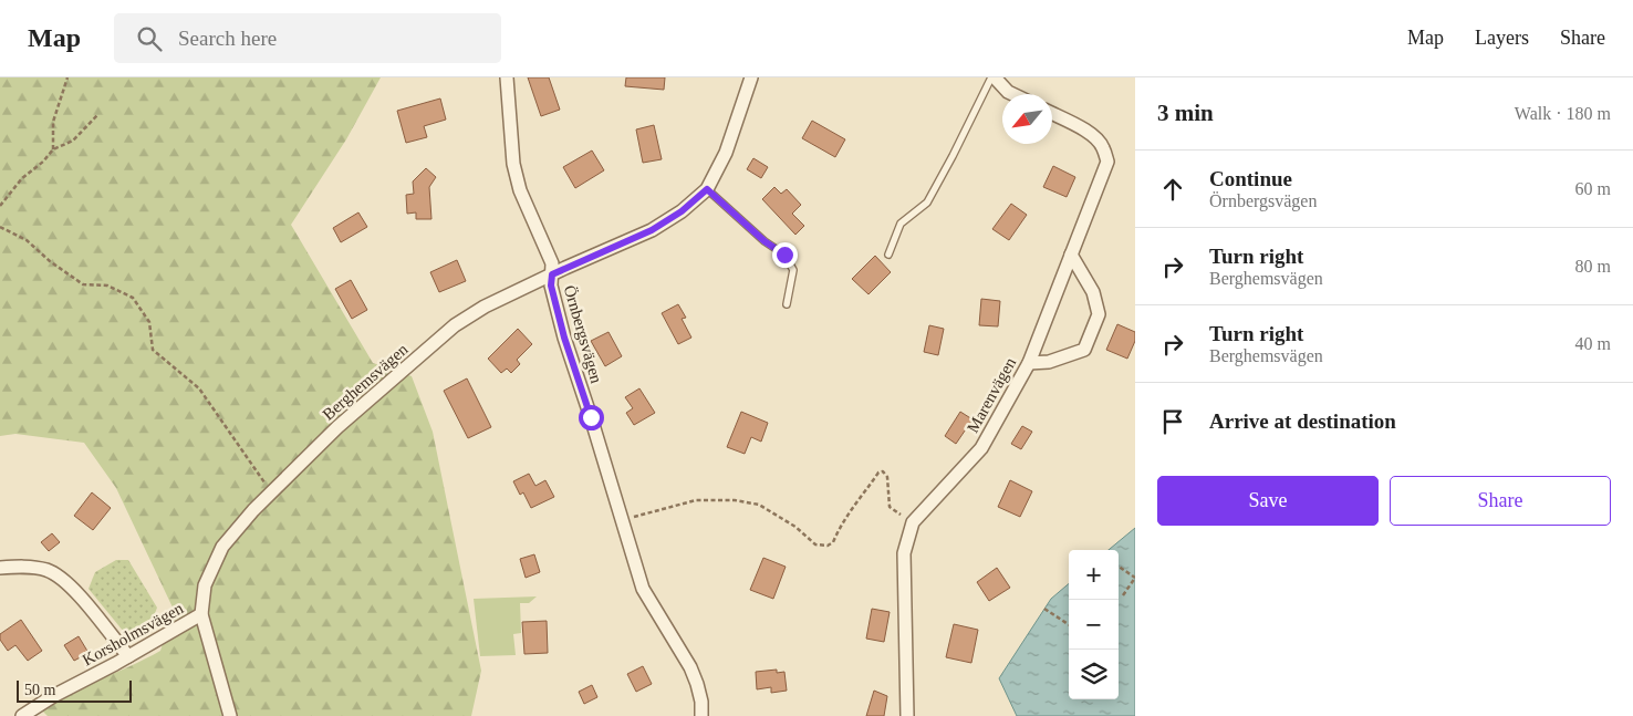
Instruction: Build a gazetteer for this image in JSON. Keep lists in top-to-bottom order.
{
  "streets": {
    "street": [
      "Örnbergsvägen",
      "Berghemsvägen",
      "Marenvägen",
      "Korsholmsvägen"
    ]
  },
  "crossings": [
    ["Örnbergsvägen", "Berghemsvägen"],
    ["Berghemsvägen", "Korsholmsvägen"]
  ],
  "scale_bar": "50 m",
  "north": "bottom left",
  "page": {
    "header": "Map",
    "search": "Search here",
    "nav": ["Map", "Layers", "Share"],
    "heading": ["3 min", "Walk · 180 m"],
    "list": [
      ["Continue", "Örnbergsvägen", "60 m"],
      ["Turn right", "Berghemsvägen", "80 m"],
      ["Turn right", "Berghemsvägen", "40 m"],
      "Arrive at destination"
    ],
    "buttons": ["Save", "Share"],
    "map_buttons": ["+", "−"],
    "scale": "50 m"
  }
}
